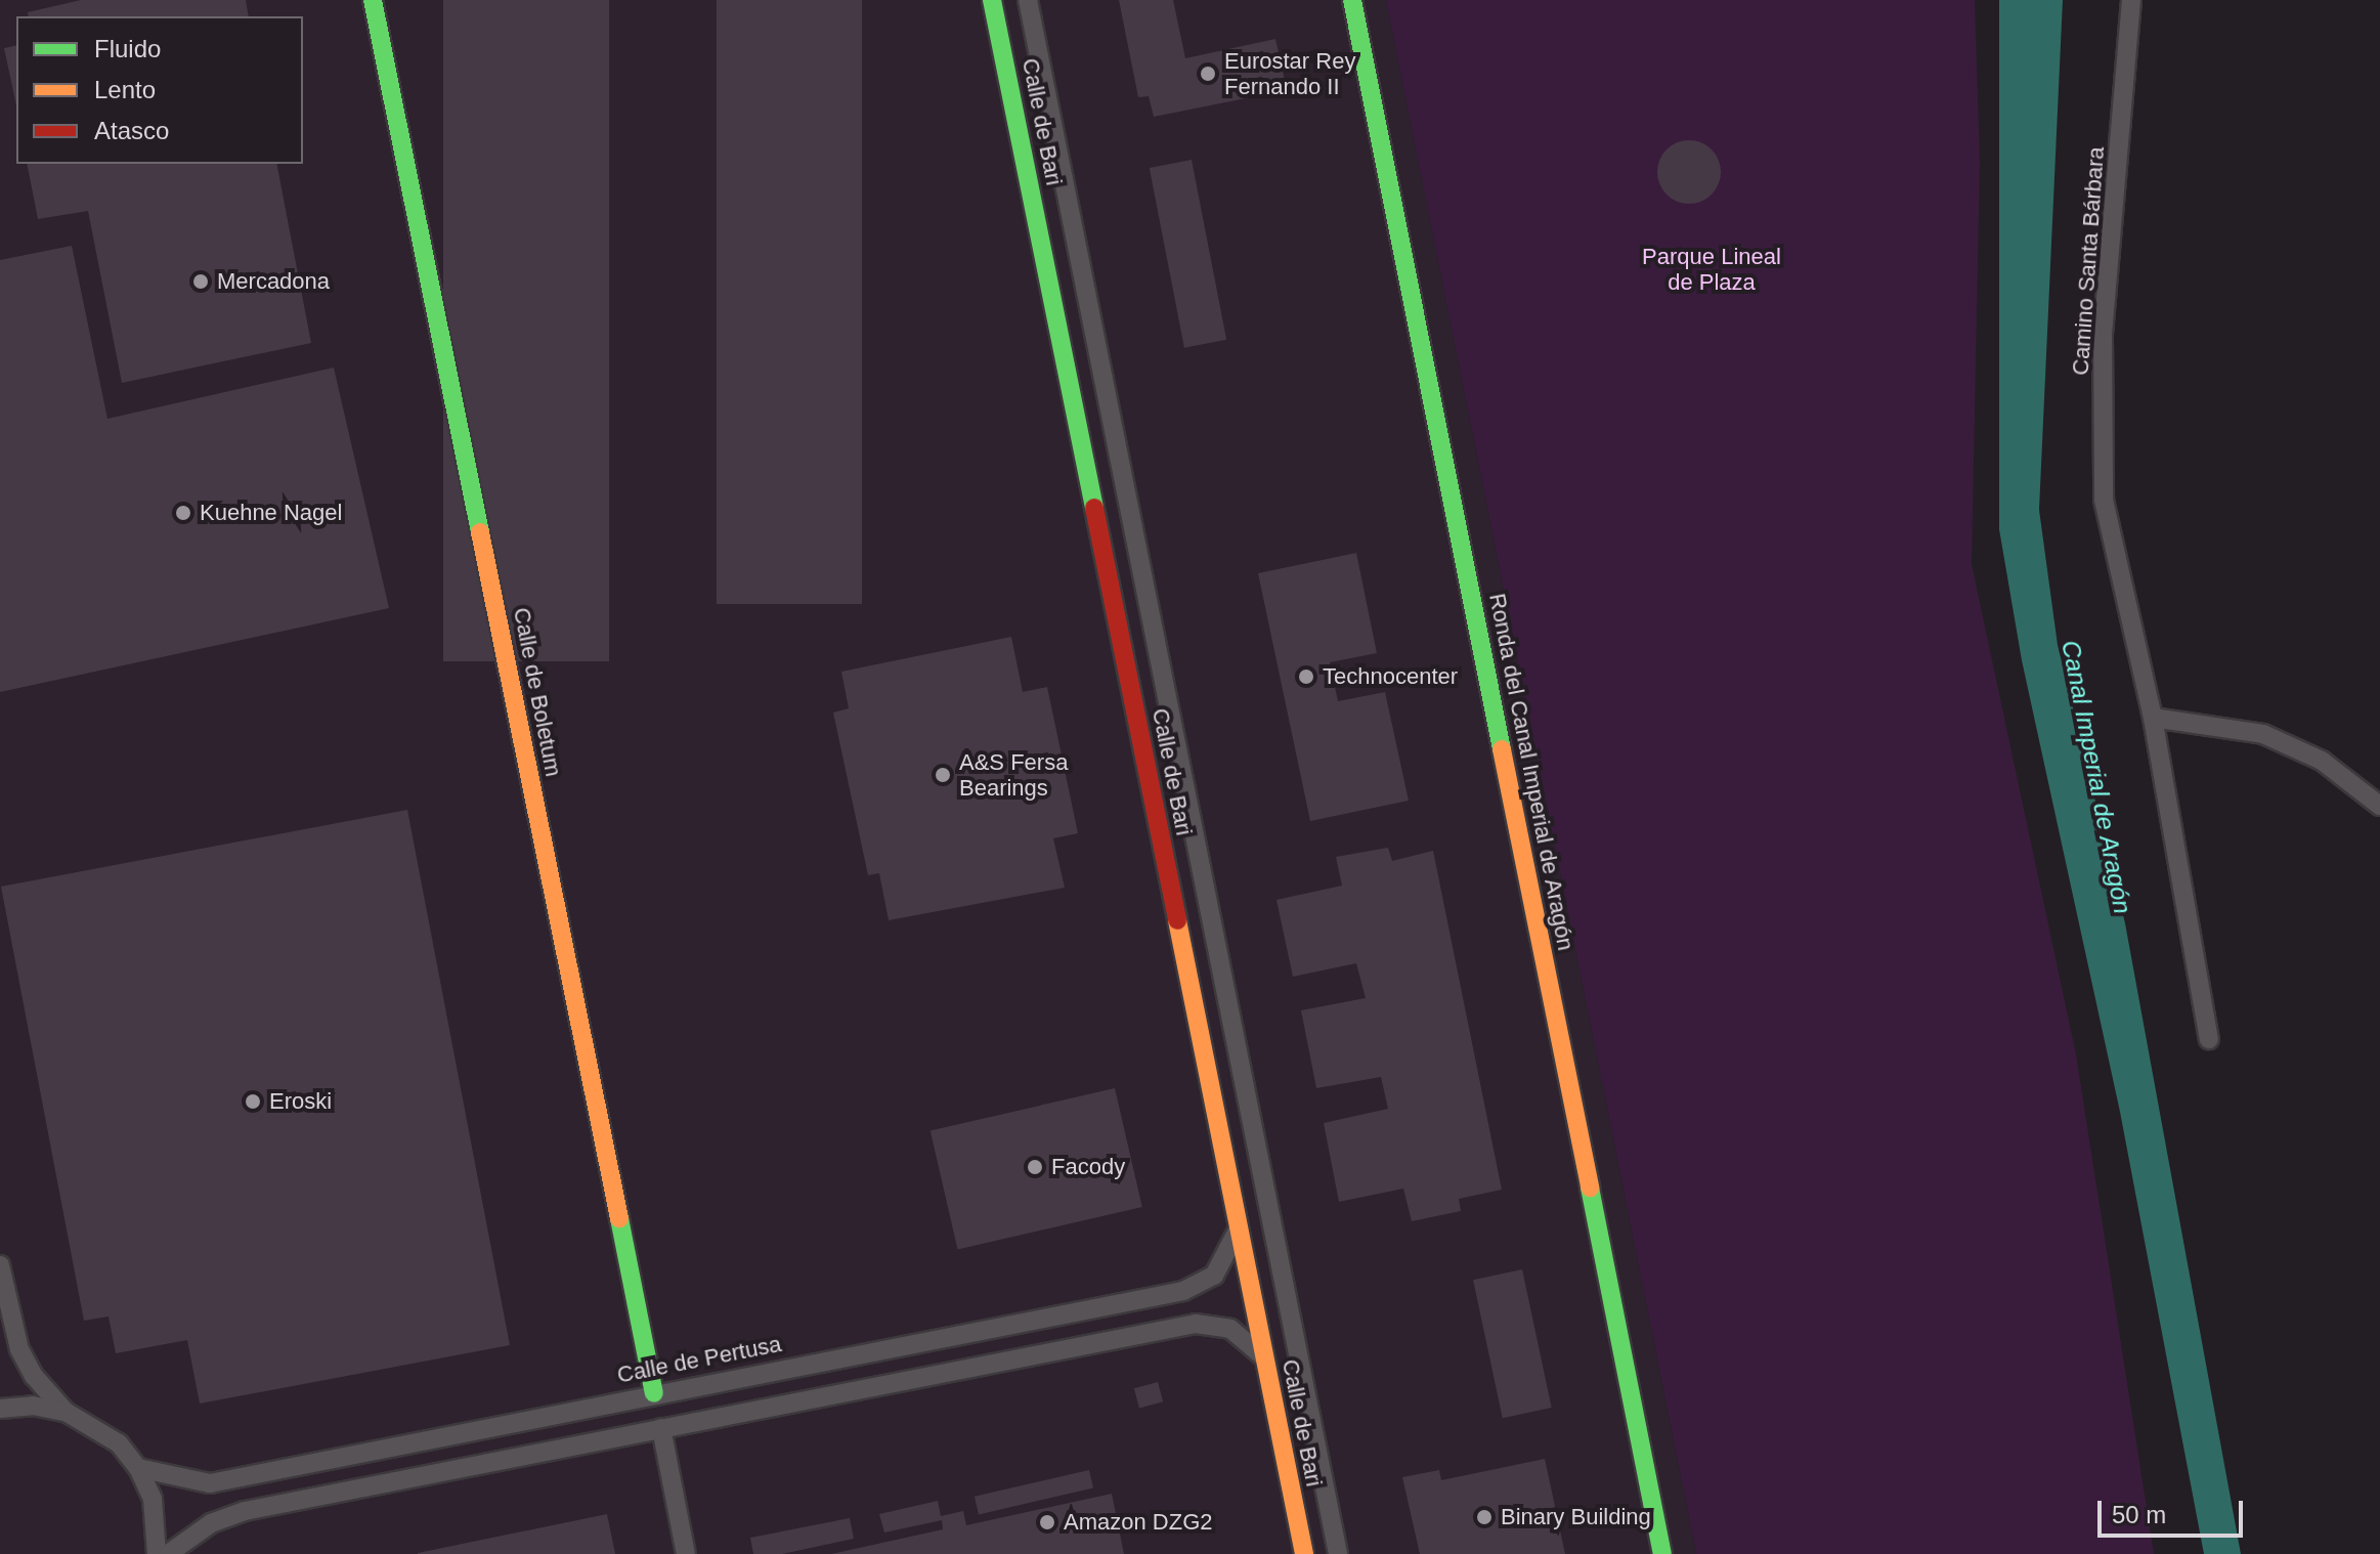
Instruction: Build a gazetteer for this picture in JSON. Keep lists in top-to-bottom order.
{
  "streets": {
    "street": [
      "Calle de Bari",
      "Camino Santa Bárbara",
      "Calle de Boletum",
      "Ronda del Canal Imperial de Aragón",
      "Calle de Pertusa"
    ]
  },
  "crossings": [
    ["Calle de Bari", "Calle de Pertusa"],
    ["Calle de Boletum", "Calle de Pertusa"]
  ],
  "water": ["Canal Imperial de Aragón"],
  "parks": ["Parque Lineal de Plaza"],
  "places": [
    "Eurostar Rey Fernando II",
    "Mercadona",
    "Kuehne Nagel",
    "Technocenter",
    "A&S Fersa Bearings",
    "Eroski",
    "Facody",
    "Binary Building",
    "Amazon DZG2"
  ],
  "legend": ["Fluido", "Lento", "Atasco"],
  "scale_bar": "50 m"
}
